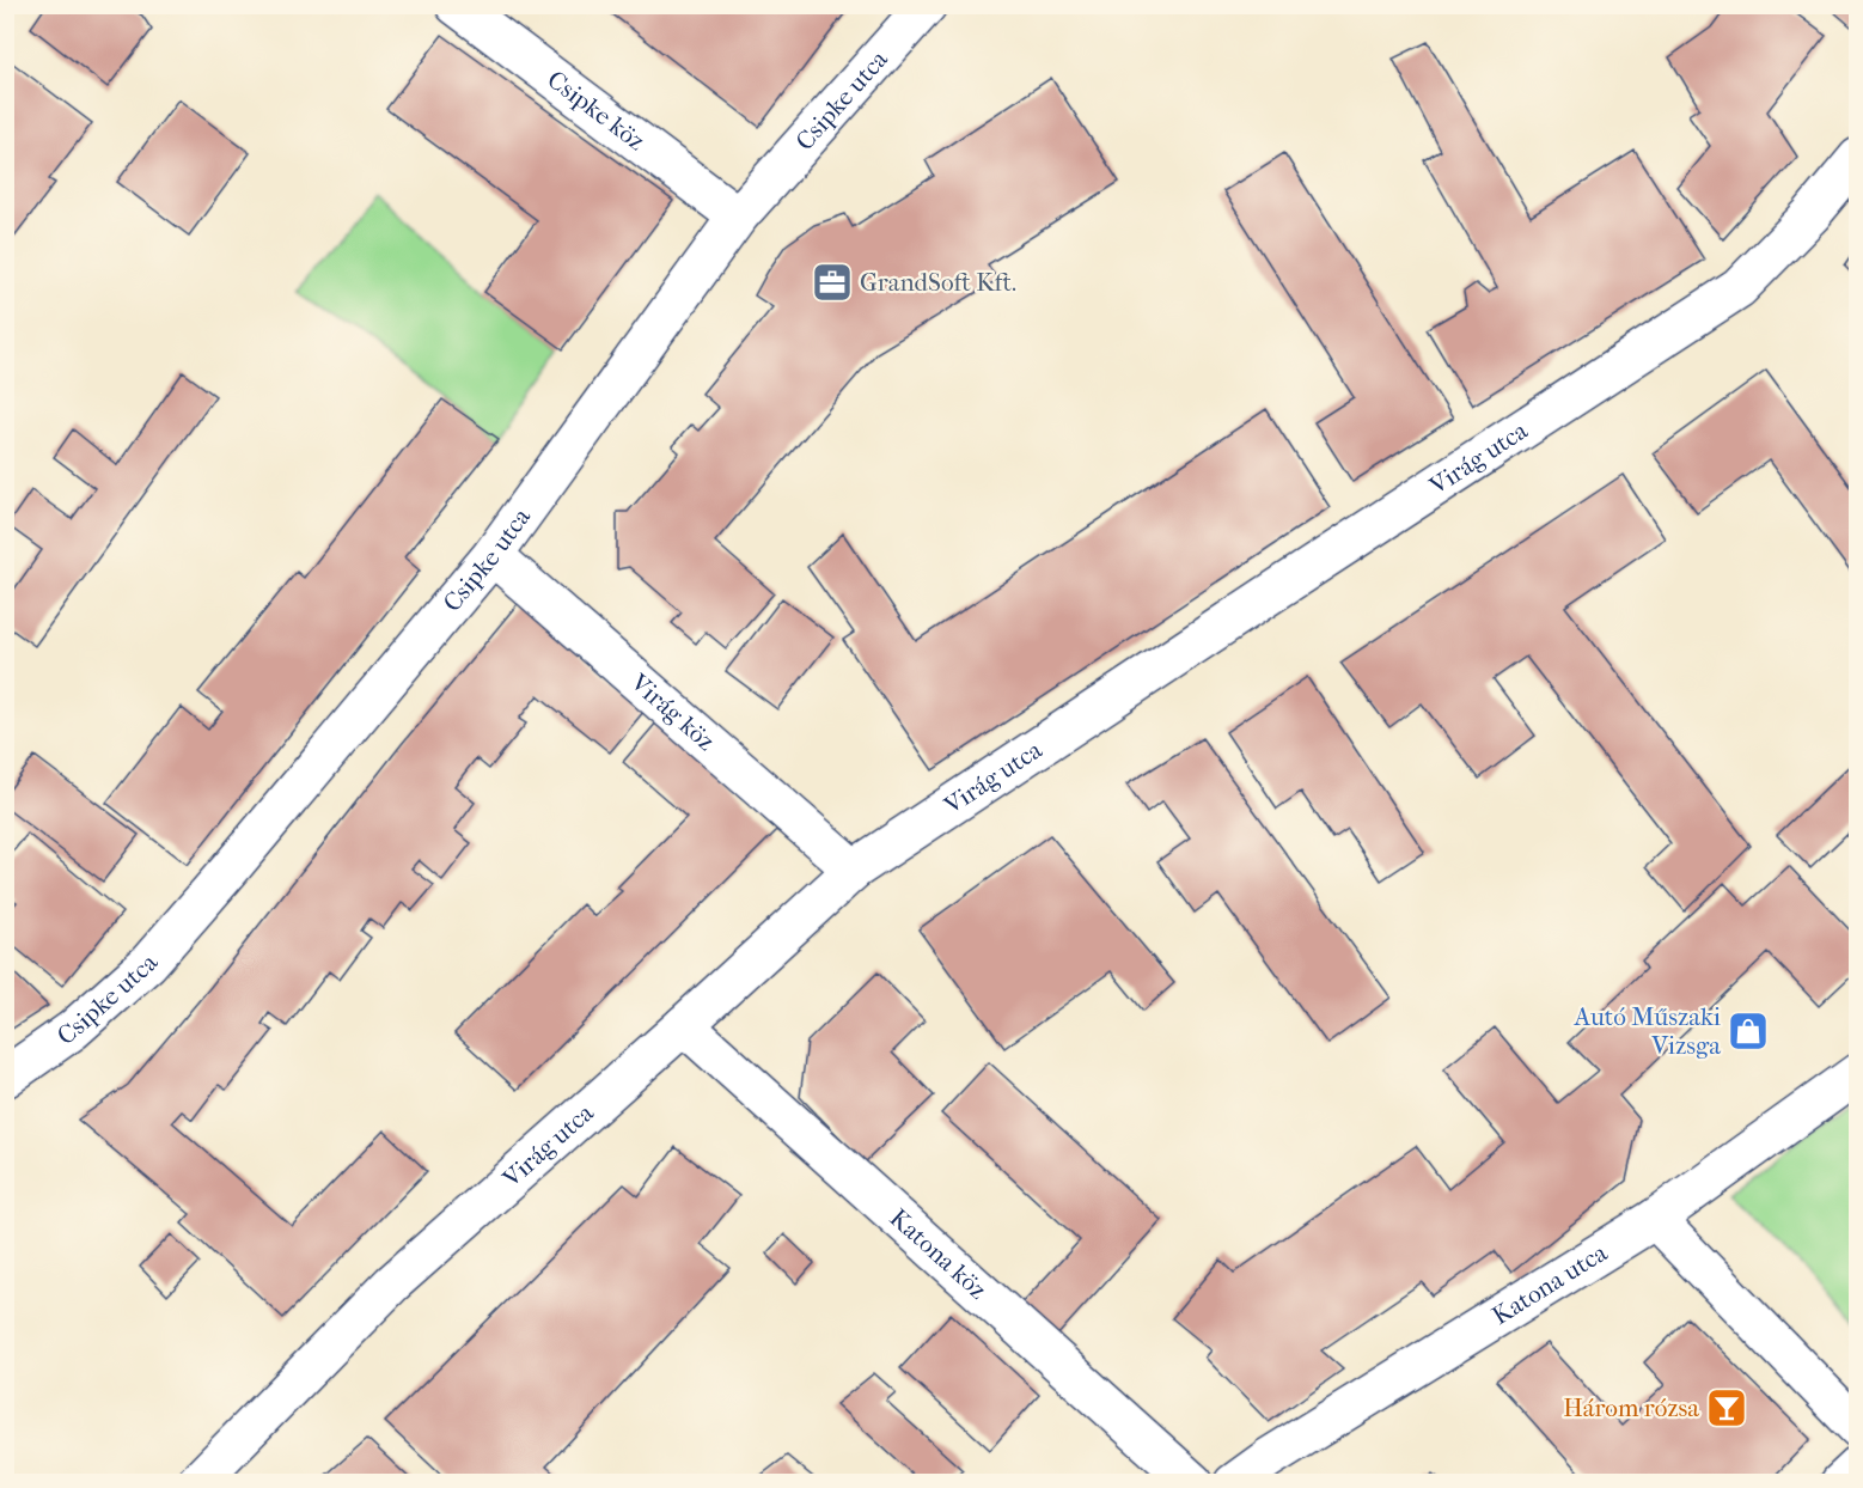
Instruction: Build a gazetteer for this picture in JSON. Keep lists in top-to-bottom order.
{
  "streets": {
    "street": [
      "Csipke utca",
      "Csipke köz",
      "Virág utca",
      "Virág köz",
      "Katona köz",
      "Katona utca"
    ]
  },
  "crossings": [
    ["Csipke utca", "Csipke köz"],
    ["Csipke utca", "Virág köz"],
    ["Virág utca", "Virág köz"],
    ["Virág utca", "Katona köz"]
  ],
  "places": {
    "office": ["GrandSoft Kft."],
    "shop": ["Autó Műszaki Vizsga"],
    "bar": ["Három rózsa"]
  }
}
